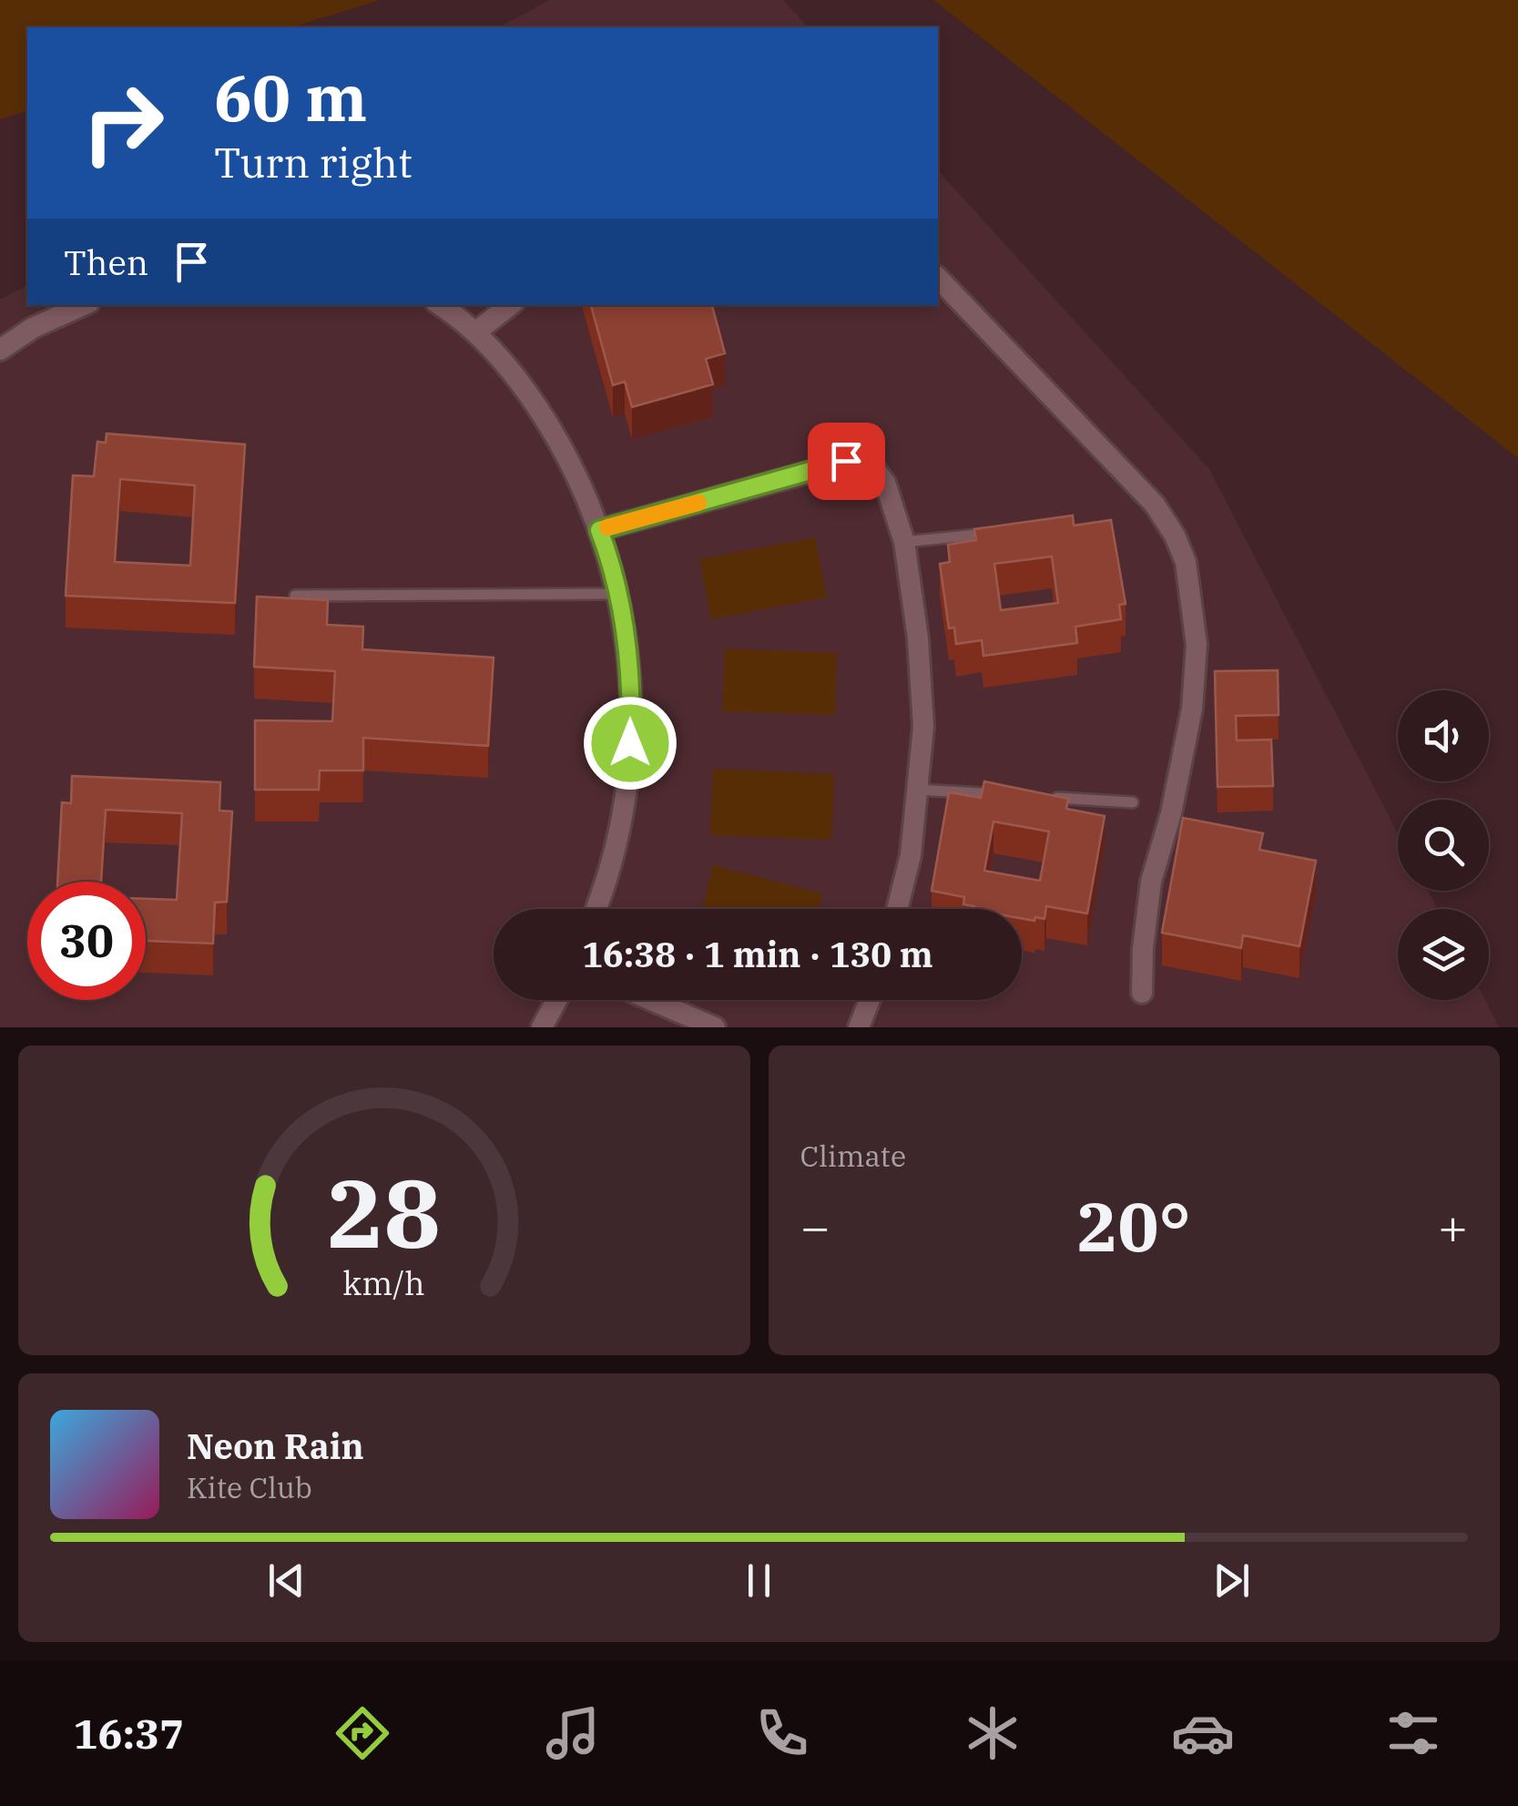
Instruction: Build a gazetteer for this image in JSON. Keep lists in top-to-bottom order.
{
  "page": {
    "turn": ["60 m", "Turn right"],
    "then": "Then",
    "limit": "30",
    "trip": "16:38 · 1 min · 130 m",
    "tile": "Climate",
    "heat": ["−", "20°", "+"],
    "song": ["Neon Rain", "Kite Club"],
    "tabs": "16:37",
    "gauge": ["28", "km/h"]
  }
}
